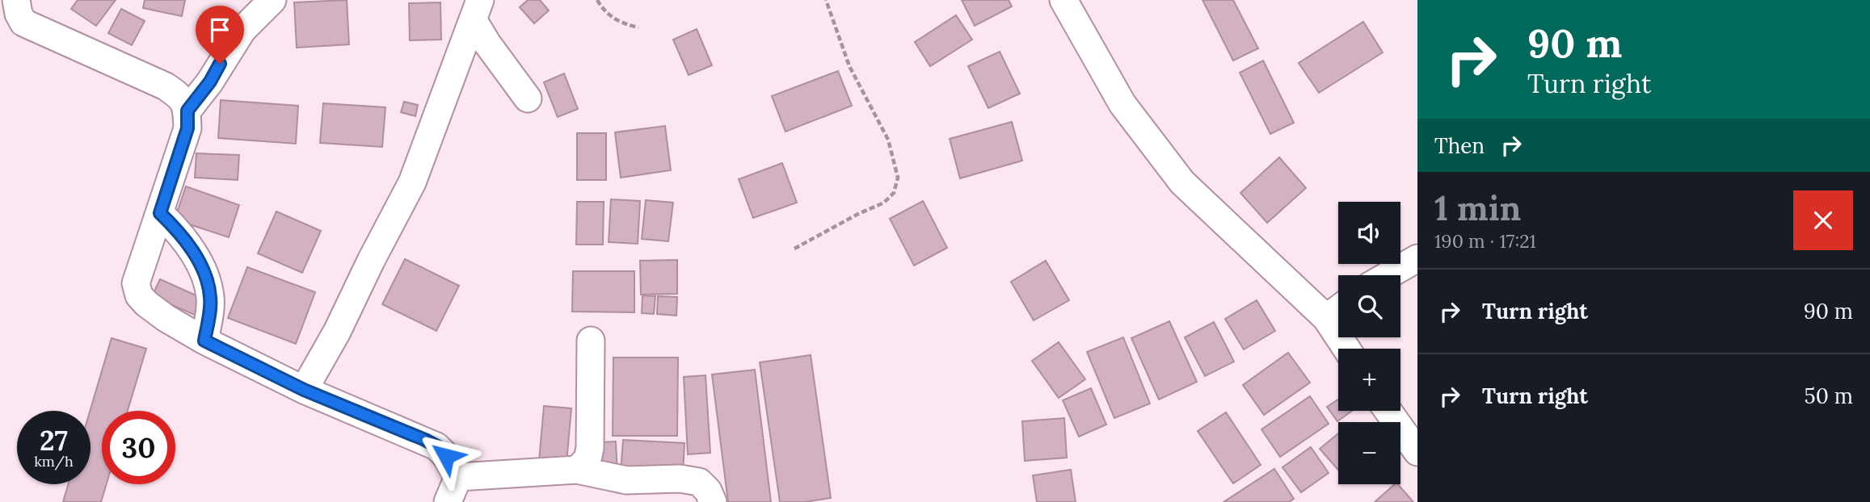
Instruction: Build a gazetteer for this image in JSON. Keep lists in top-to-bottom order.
{
  "page": {
    "turn": ["90 m", "Turn right"],
    "then": "Then",
    "heading": ["1 min", "190 m · 17:21"],
    "map_buttons": ["+", "−"],
    "list": [
      {
        "name": "Turn right",
        "value": "90 m"
      },
      {
        "name": "Turn right",
        "value": "50 m"
      }
    ],
    "speed": "27 km/h",
    "limit": "30"
  }
}
